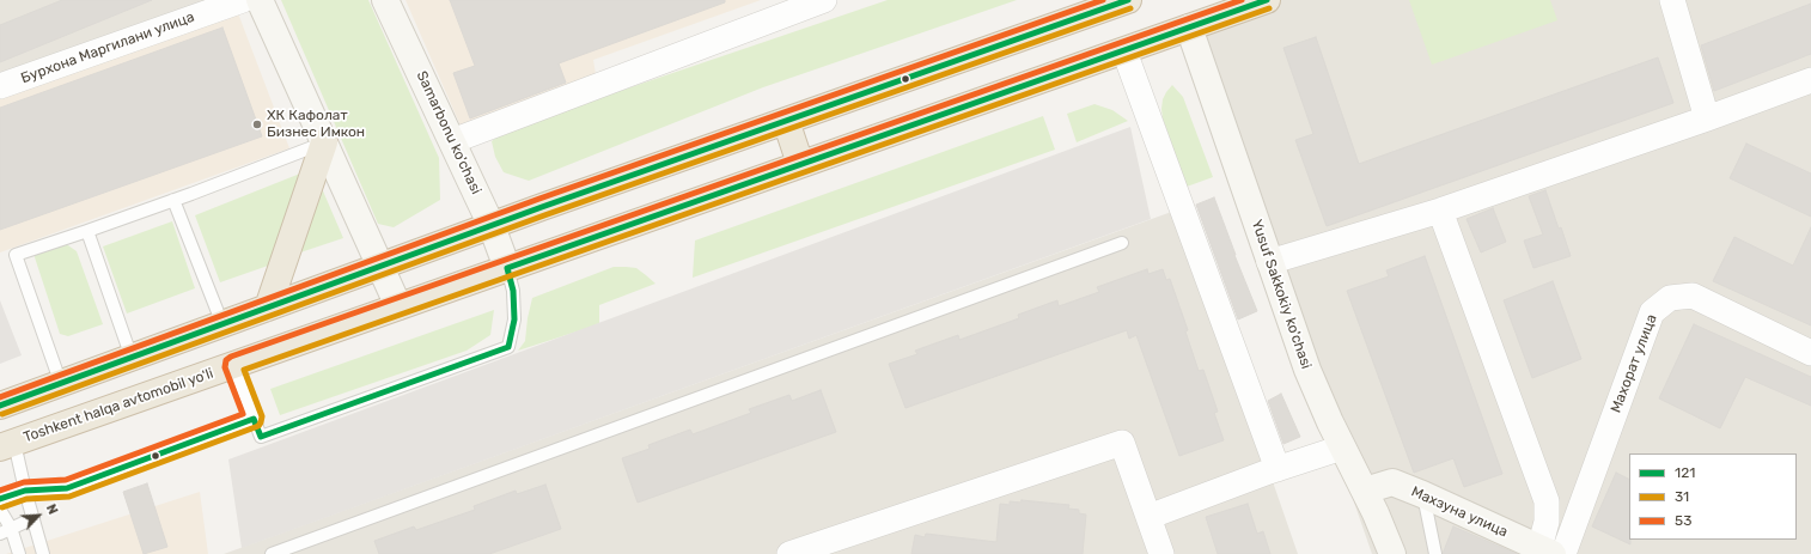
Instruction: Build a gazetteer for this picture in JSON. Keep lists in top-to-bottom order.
{
  "streets": {
    "highway": ["Toshkent halqa avtomobil yo'li"],
    "street": [
      "Бурхона Маргилани улица",
      "Samarbonu ko'chasi",
      "Yusuf Sakkokiy ko'chasi",
      "Махорат улица",
      "Махзуна улица"
    ]
  },
  "crossings": [
    ["Samarbonu ko'chasi", "Toshkent halqa avtomobil yo'li"],
    ["Yusuf Sakkokiy ko'chasi", "Toshkent halqa avtomobil yo'li"],
    ["Yusuf Sakkokiy ko'chasi", "Махзуна улица"],
    ["Махорат улица", "Махзуна улица"]
  ],
  "places": ["ХК Кафолат Бизнес Имкон"],
  "lines": ["transit line 121", "transit line 53", "transit line 31"],
  "legend": ["121", "31", "53"],
  "north": "top right"
}
